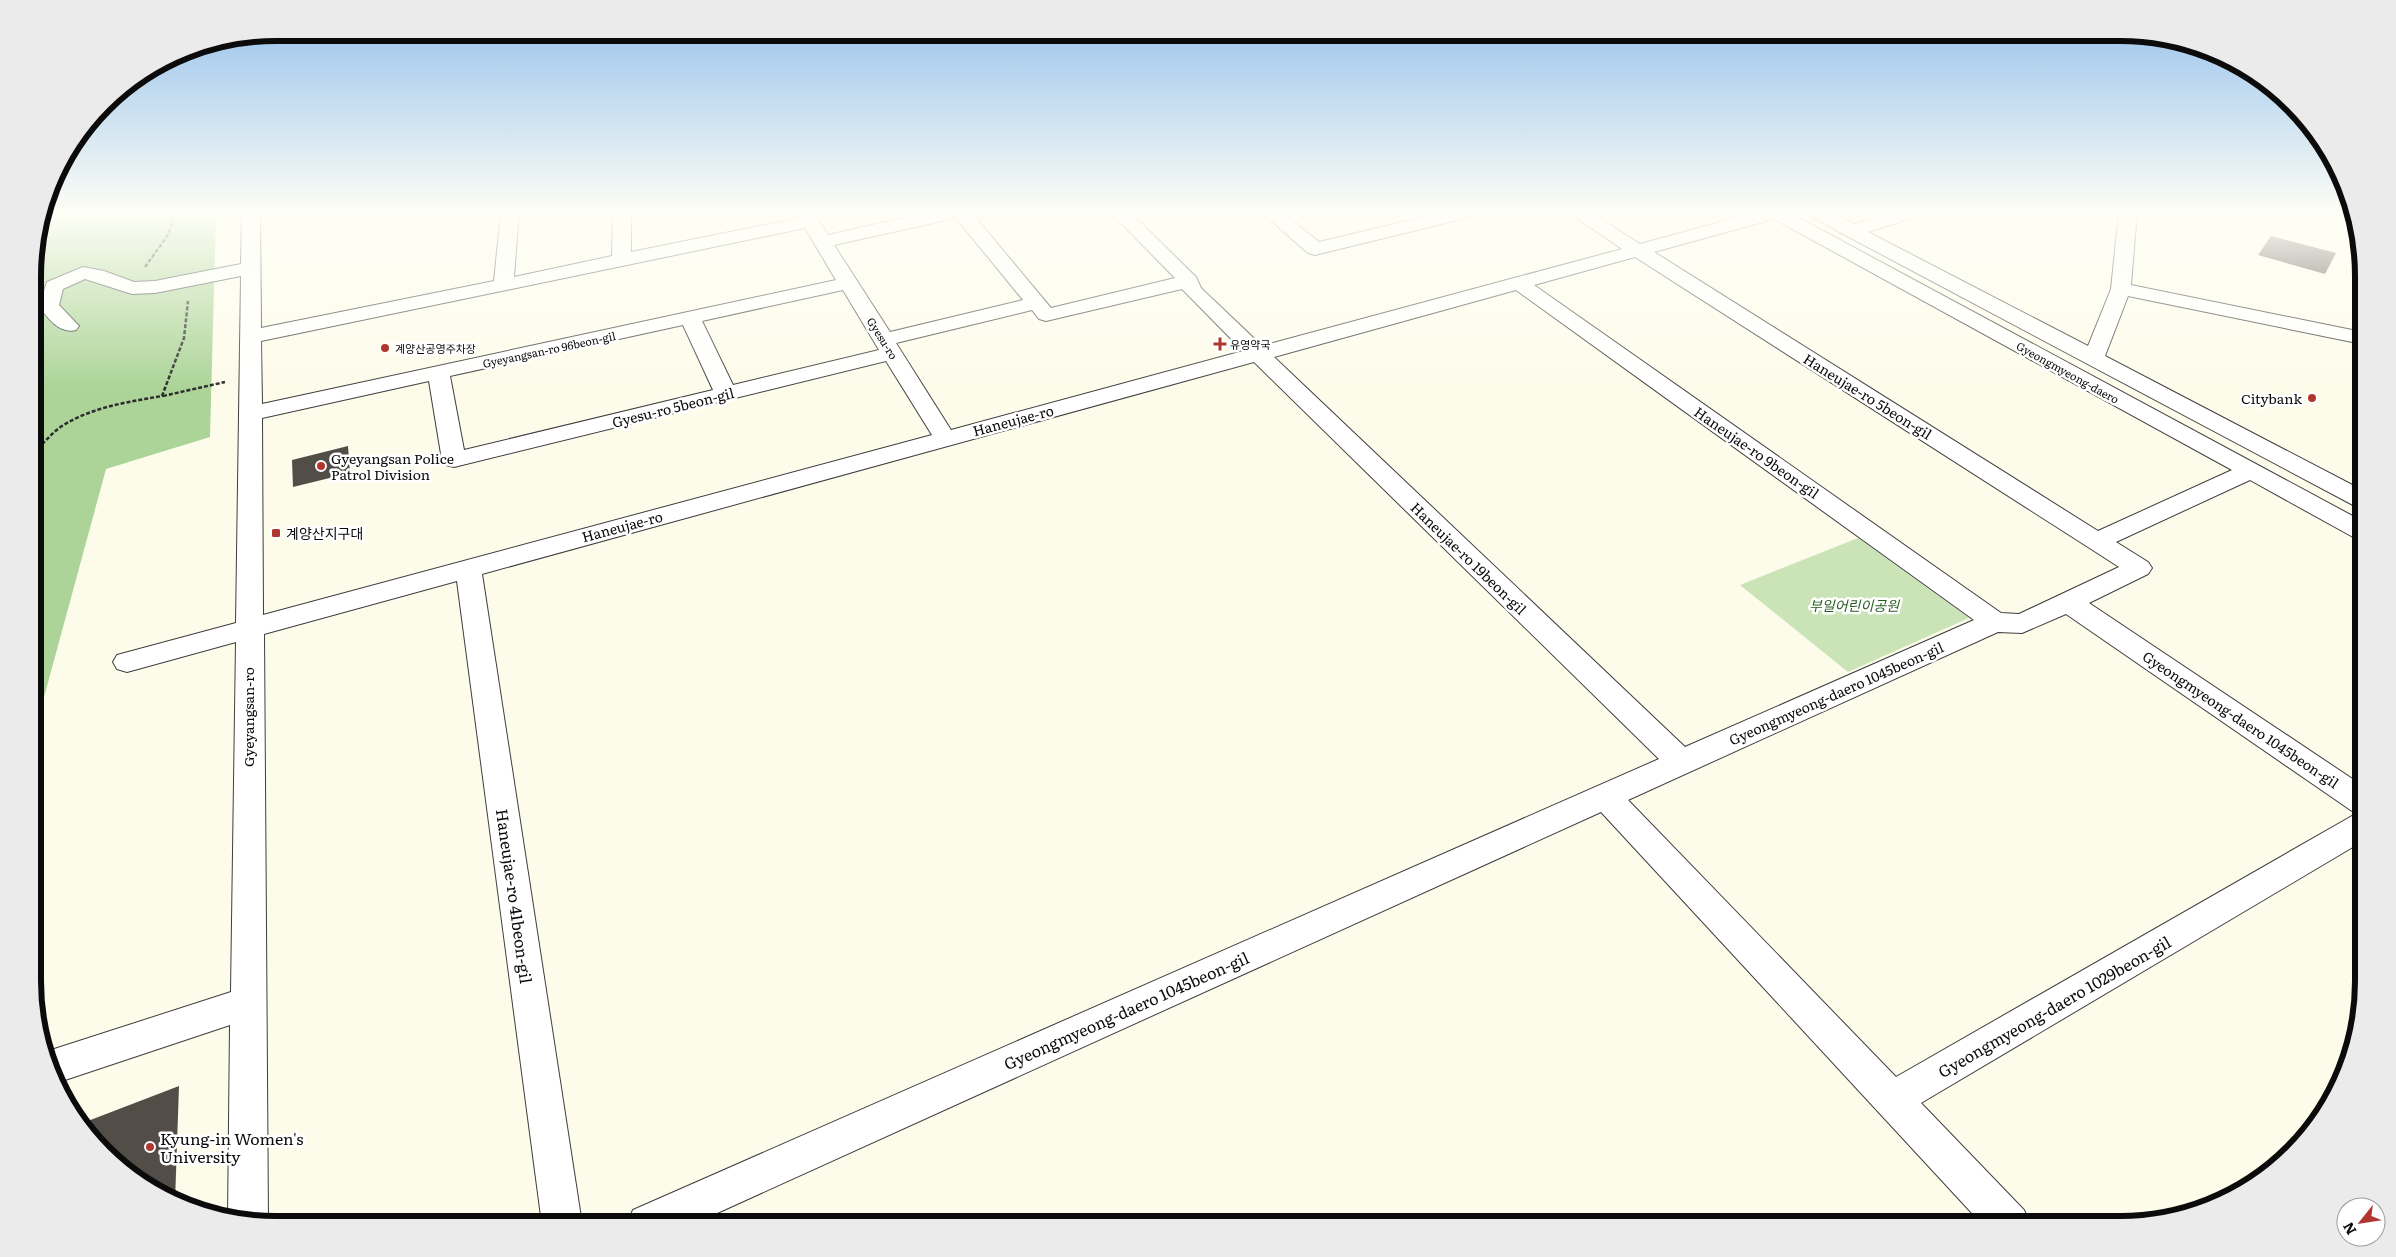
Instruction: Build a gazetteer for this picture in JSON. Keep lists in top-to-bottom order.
{
  "streets": {
    "street": [
      "Gyesu-ro",
      "Gyeyangsan-ro 96beon-gil",
      "Gyeongmyeong-daero",
      "Haneujae-ro 5beon-gil",
      "Gyesu-ro 5beon-gil",
      "Haneujae-ro",
      "Haneujae-ro 9beon-gil",
      "Haneujae-ro 19beon-gil",
      "Gyeongmyeong-daero 1045beon-gil",
      "Gyeyangsan-ro",
      "Haneujae-ro 41beon-gil",
      "Gyeongmyeong-daero 1029beon-gil"
    ]
  },
  "crossings": [
    ["Gyesu-ro", "Gyeyangsan-ro 96beon-gil"],
    ["Gyesu-ro", "Gyesu-ro 5beon-gil"],
    ["Gyesu-ro", "Haneujae-ro"],
    ["Gyeyangsan-ro 96beon-gil", "Gyesu-ro 5beon-gil"],
    ["Gyeyangsan-ro 96beon-gil", "Gyeyangsan-ro"],
    ["Haneujae-ro 5beon-gil", "Gyeongmyeong-daero 1045beon-gil"],
    ["Haneujae-ro", "Haneujae-ro 9beon-gil"],
    ["Haneujae-ro", "Haneujae-ro 19beon-gil"],
    ["Haneujae-ro", "Gyeyangsan-ro"],
    ["Haneujae-ro", "Haneujae-ro 41beon-gil"],
    ["Haneujae-ro 9beon-gil", "Gyeongmyeong-daero 1045beon-gil"],
    ["Haneujae-ro 19beon-gil", "Gyeongmyeong-daero 1045beon-gil"]
  ],
  "parks": ["부일어린이공원"],
  "places": {
    "health": ["유영약국"],
    "other": [
      "계양산공영주차장",
      "Citybank",
      "Gyeyangsan Police Patrol Division",
      "Kyung-in Women's University"
    ],
    "transit": ["계양산지구대"]
  },
  "north": "bottom left"
}
